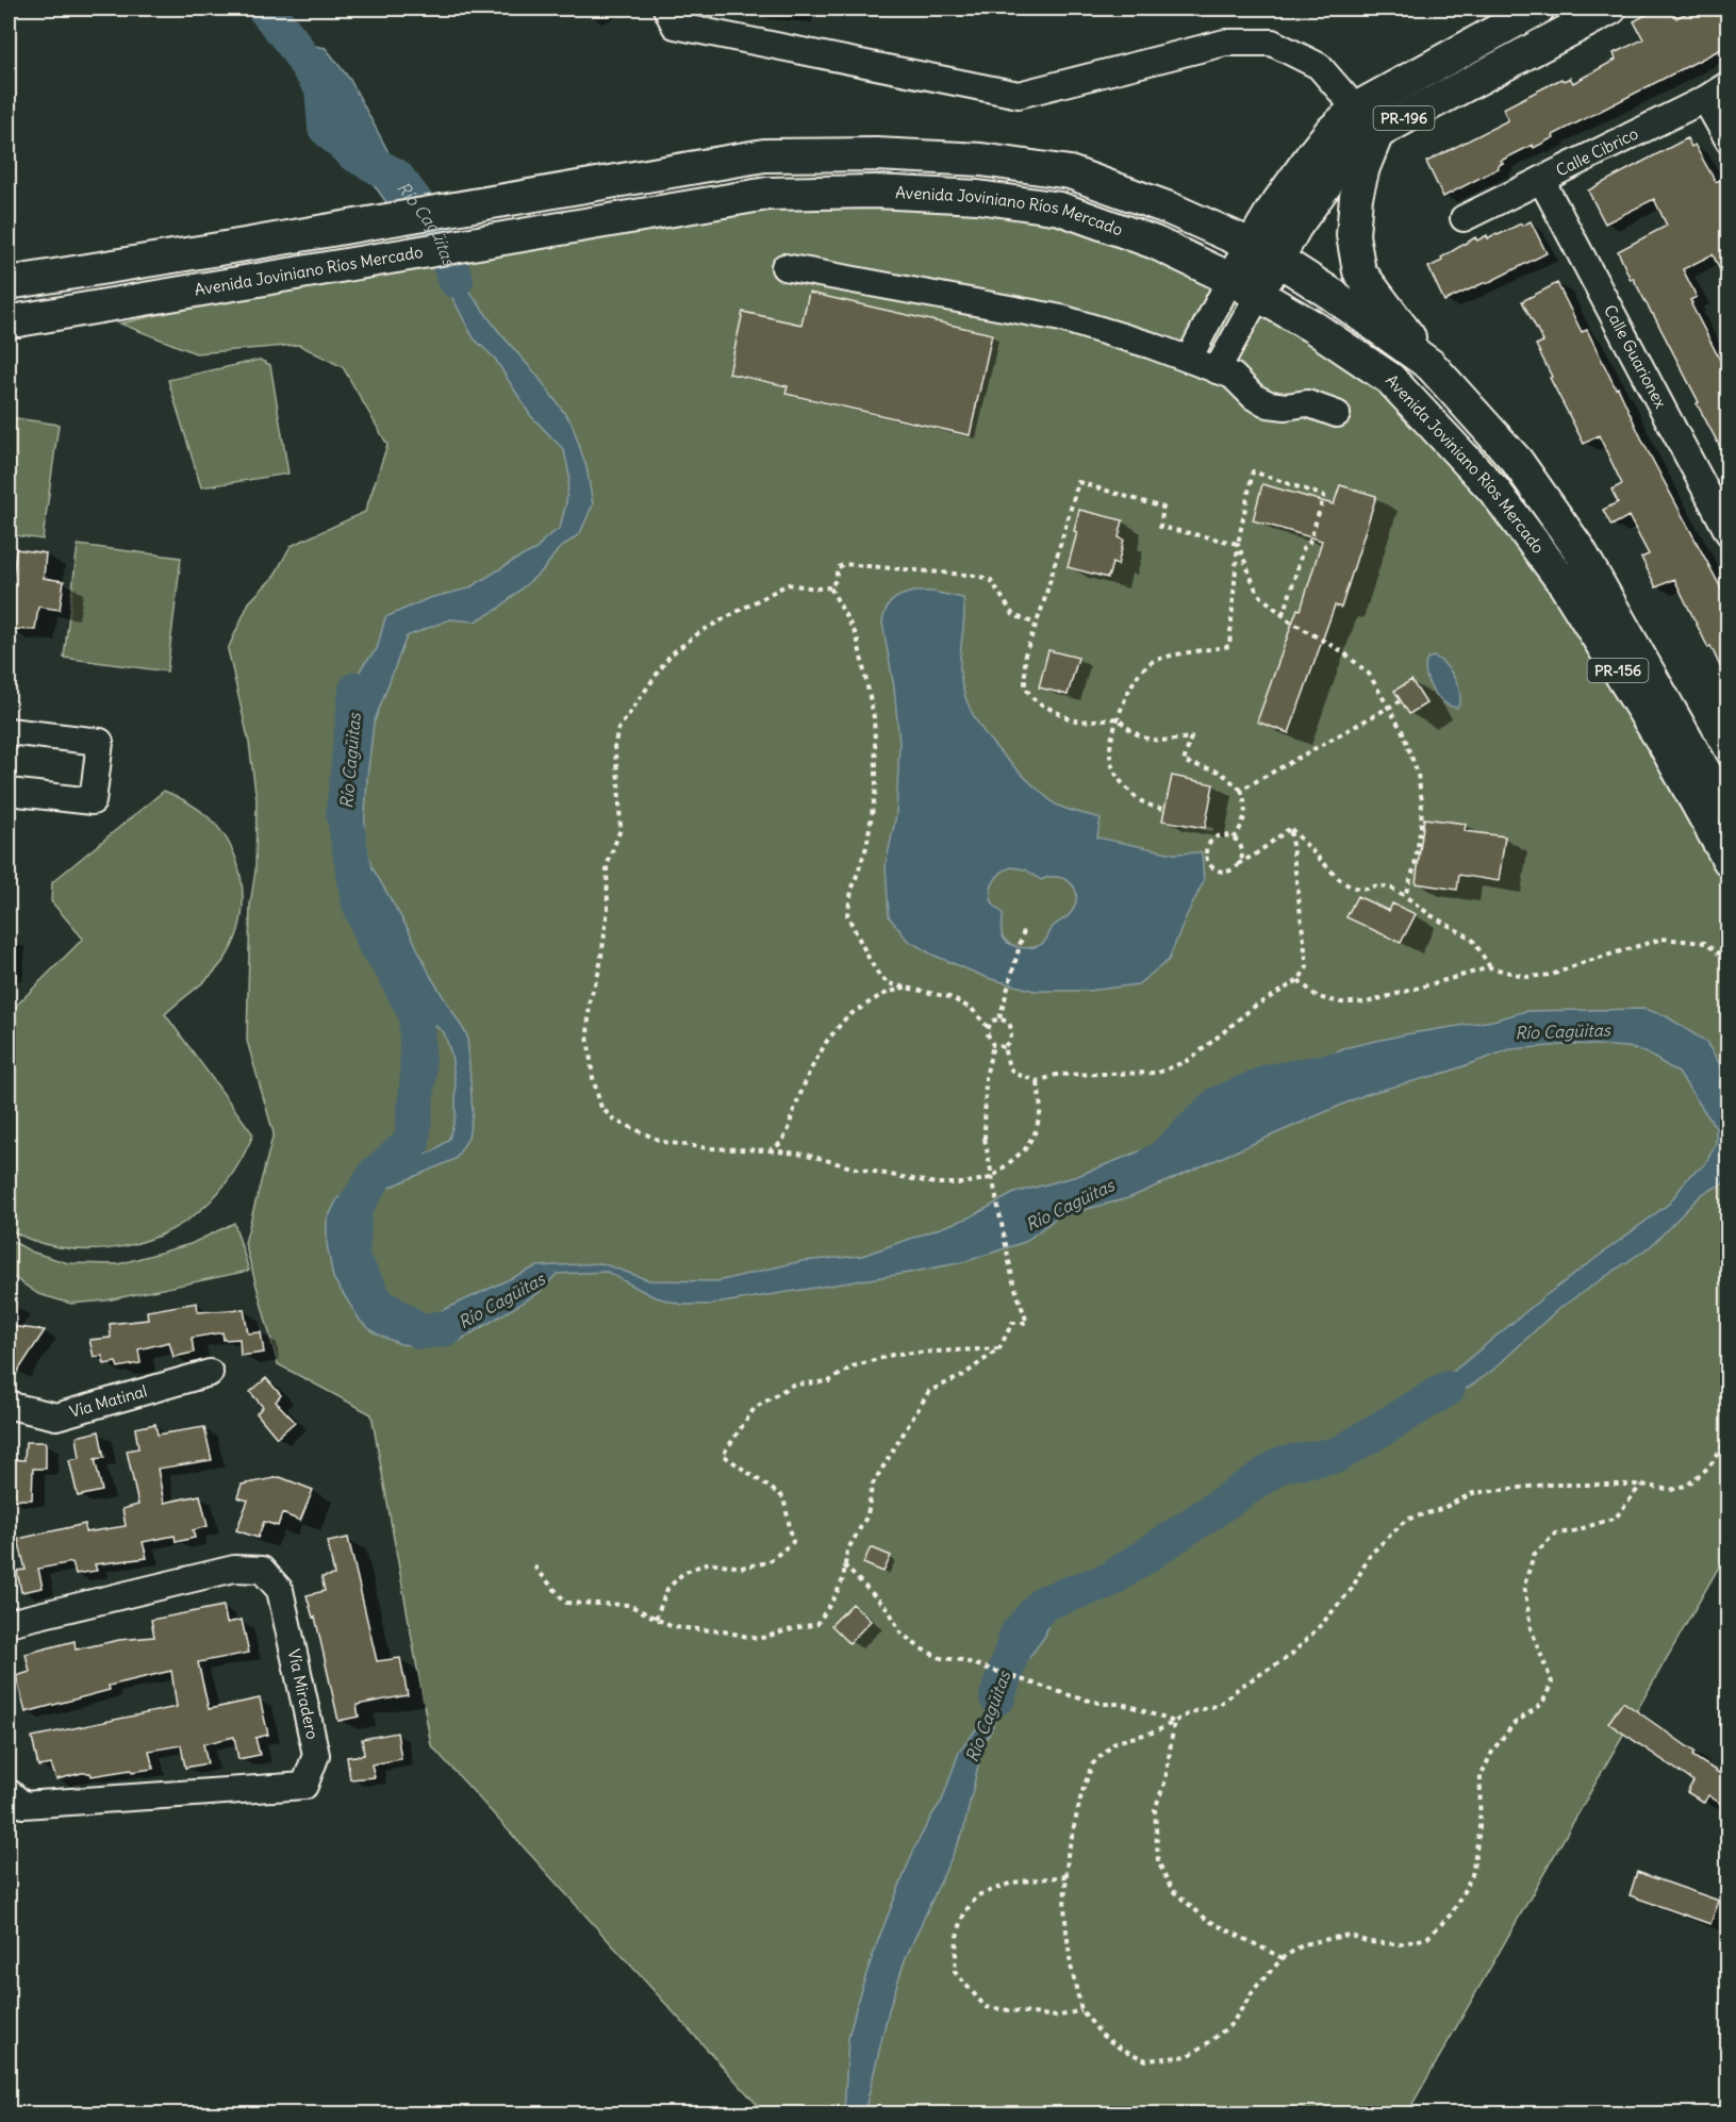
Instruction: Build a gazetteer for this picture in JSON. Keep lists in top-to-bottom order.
{
  "streets": {
    "main road": ["PR-196", "Avenida Joviniano Ríos Mercado", "PR-156"],
    "street": [
      "Calle Cibrico",
      "Calle Guarionex",
      "Vía Matinal",
      "Vía Miradero"
    ]
  },
  "crossings": [
    ["PR-196", "Avenida Joviniano Ríos Mercado"],
    ["Calle Cibrico", "Calle Guarionex"]
  ],
  "water": ["Río Cagüitas"]
}
